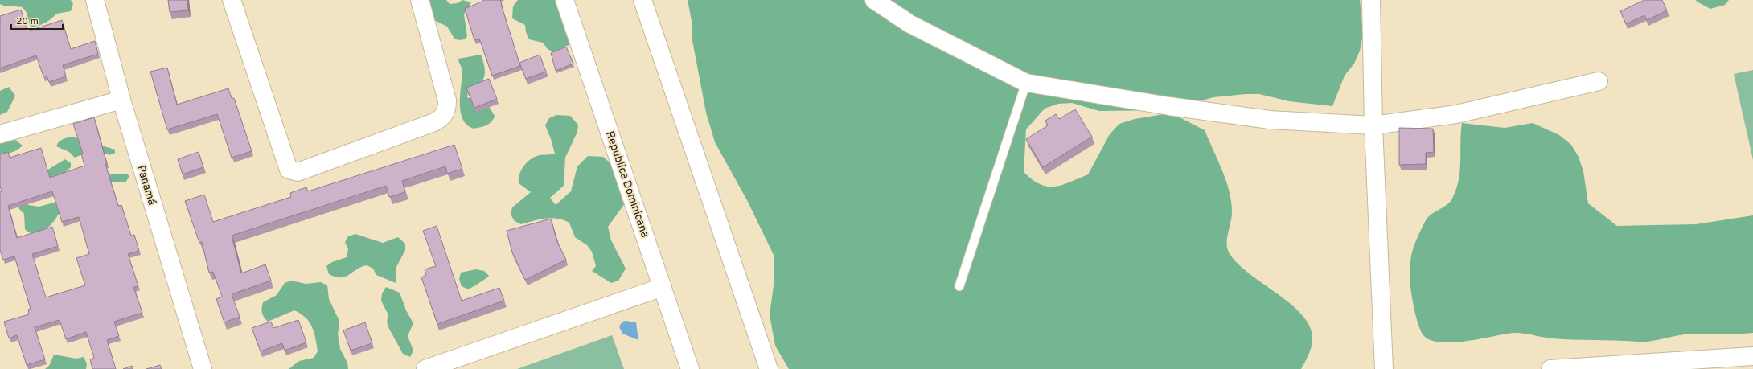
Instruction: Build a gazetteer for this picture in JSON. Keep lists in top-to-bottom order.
{
  "streets": {
    "street": ["Republica Dominicana", "Panamá"]
  },
  "scale_bar": "20 m"
}
